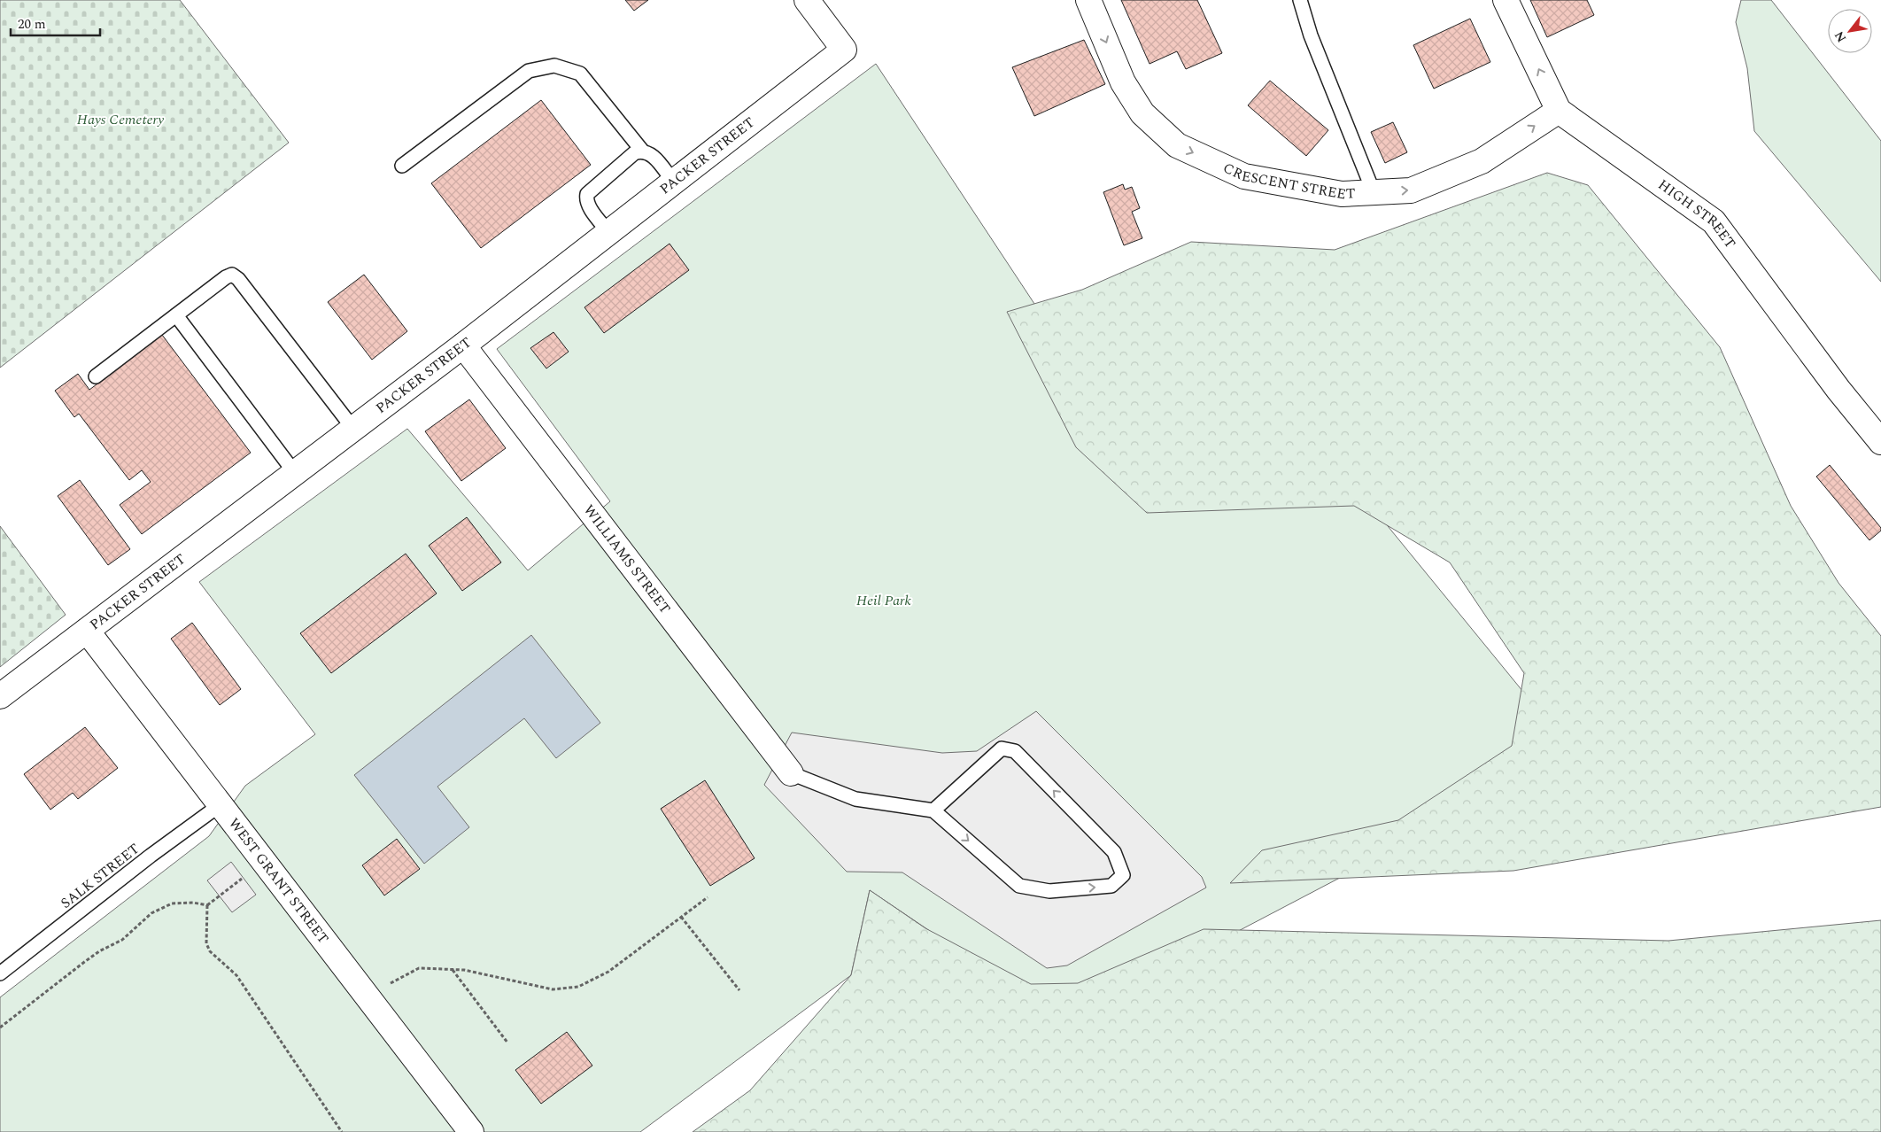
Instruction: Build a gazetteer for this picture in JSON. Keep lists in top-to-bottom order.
{
  "streets": {
    "street": [
      "PACKER STREET",
      "CRESCENT STREET",
      "HIGH STREET",
      "WILLIAMS STREET",
      "WEST GRANT STREET"
    ],
    "lane": ["SALK STREET"]
  },
  "crossings": [
    ["PACKER STREET", "WILLIAMS STREET"],
    ["PACKER STREET", "WEST GRANT STREET"],
    ["CRESCENT STREET", "HIGH STREET"],
    ["SALK STREET", "WEST GRANT STREET"]
  ],
  "one_way": ["CRESCENT STREET"],
  "parks": ["Hays Cemetery", "Heil Park"],
  "scale_bar": "20 m",
  "north": "bottom left"
}
